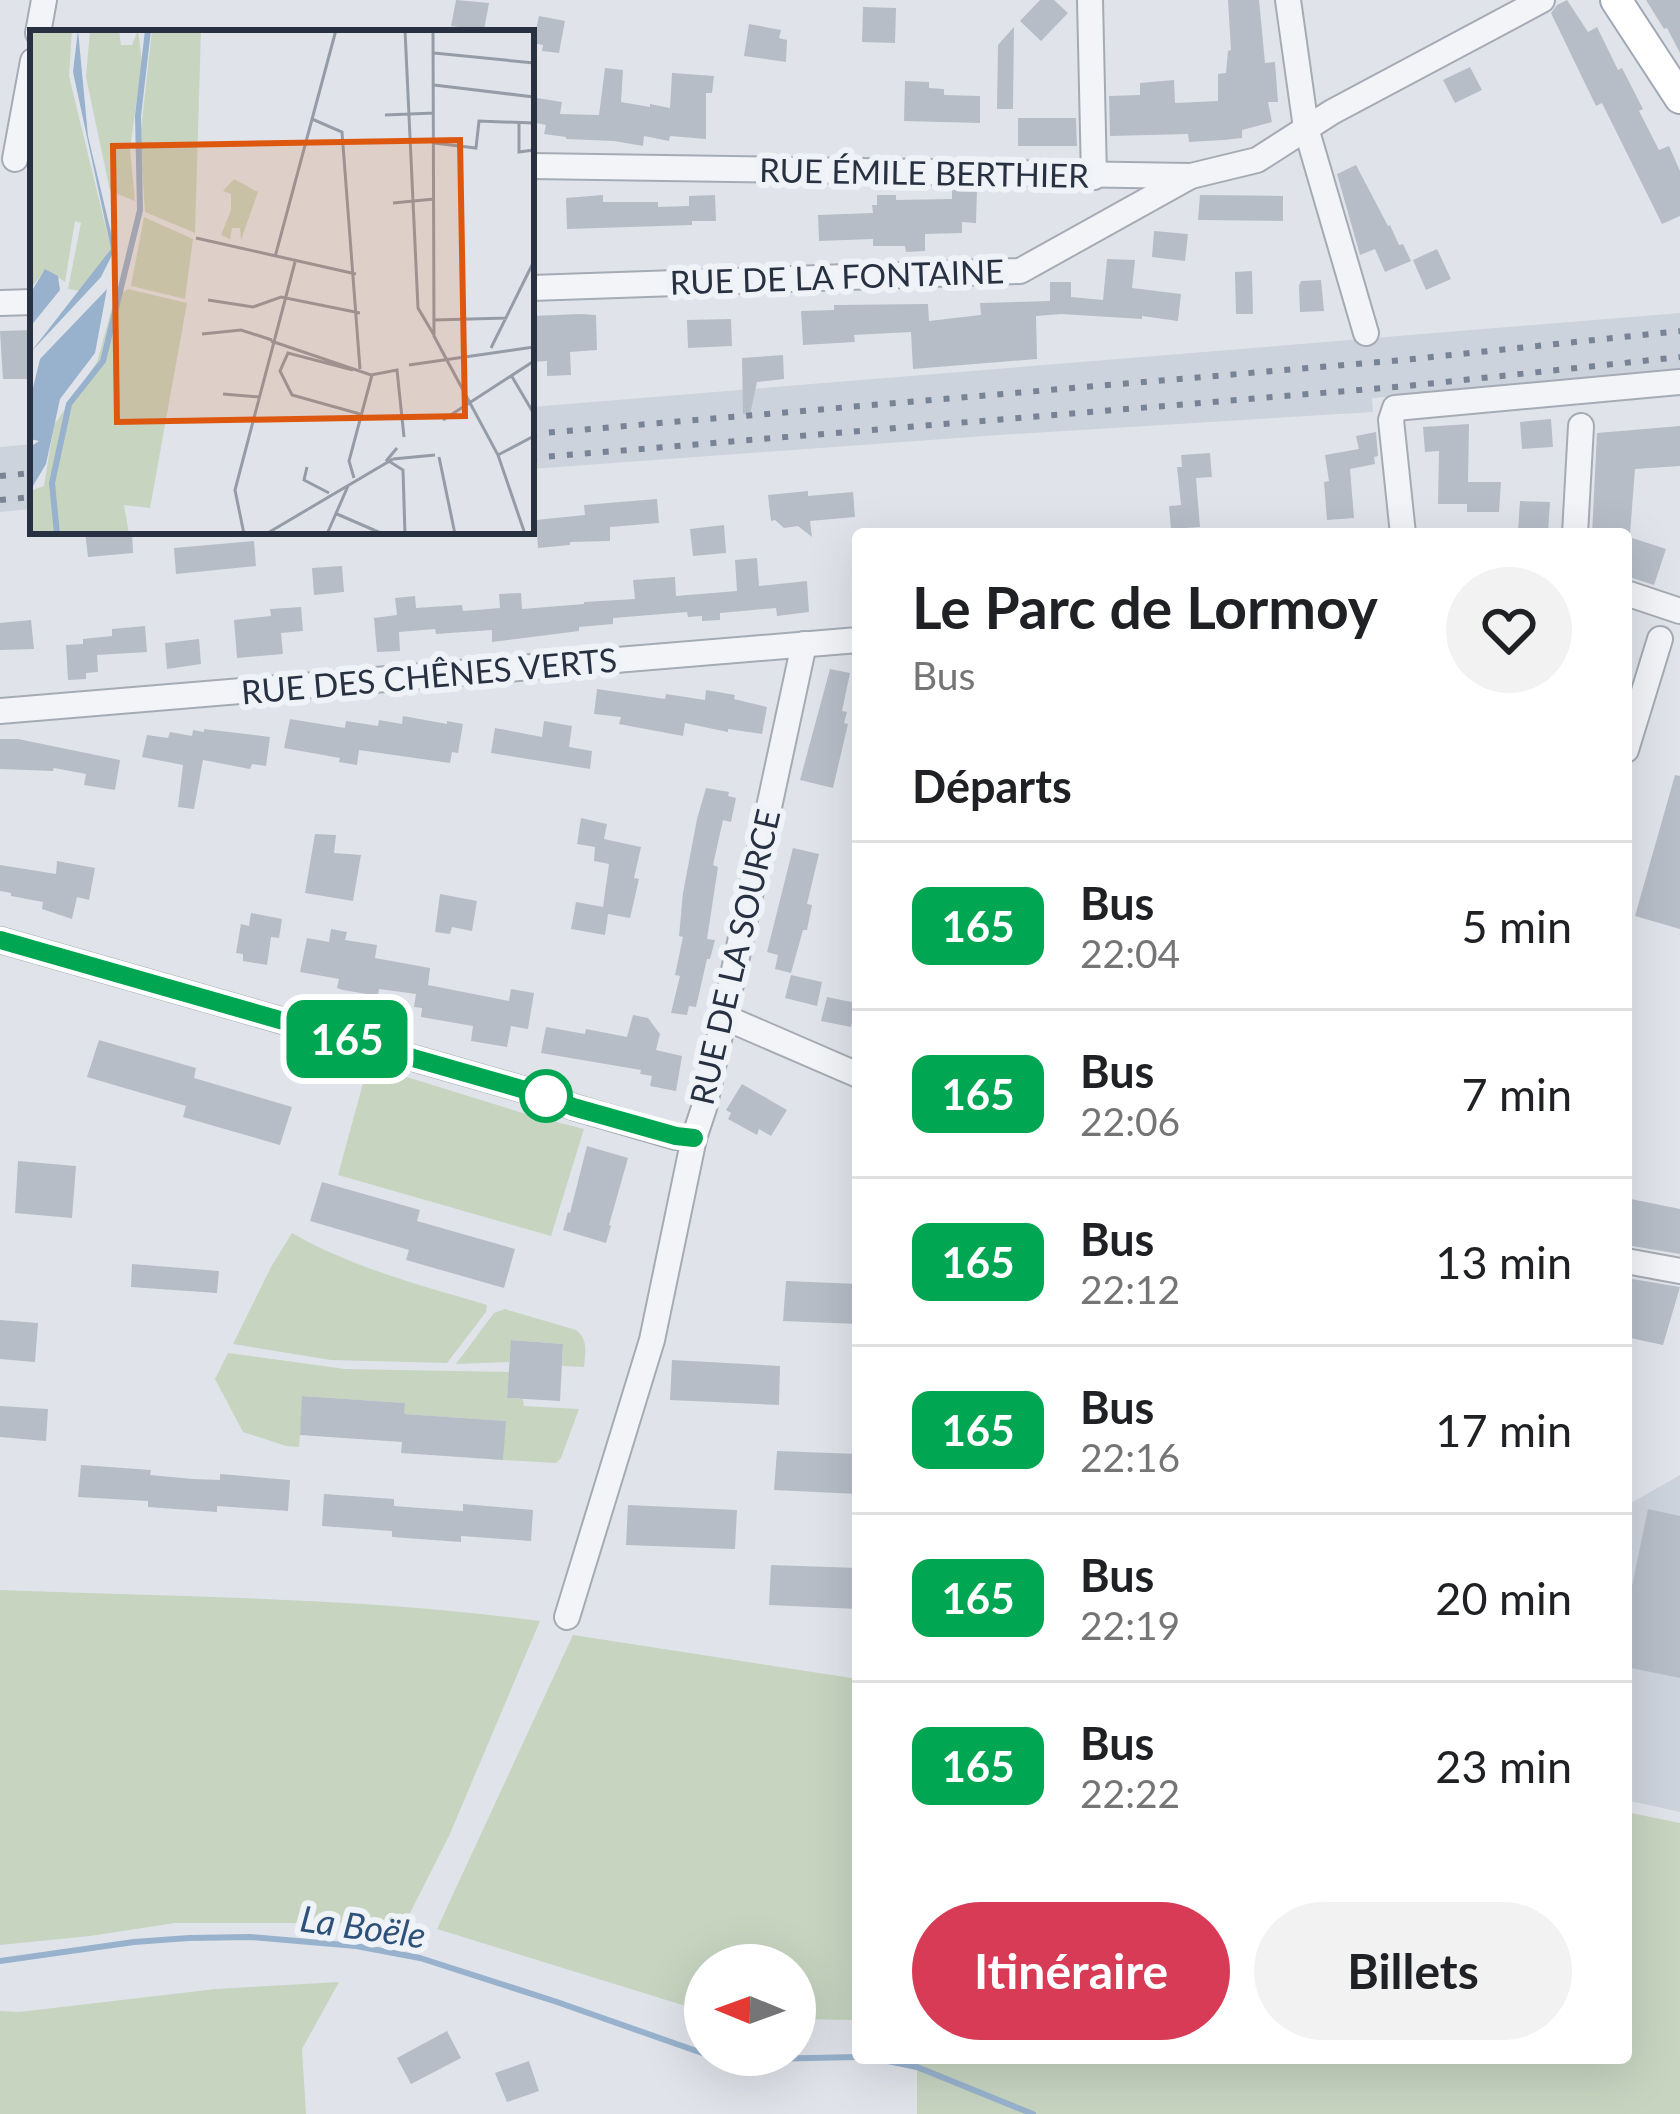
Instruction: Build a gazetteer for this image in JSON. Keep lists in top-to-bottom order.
{
  "streets": {
    "street": [
      "RUE ÉMILE BERTHIER",
      "RUE DE LA FONTAINE",
      "RUE DES CHÊNES VERTS",
      "RUE DE LA SOURCE"
    ]
  },
  "crossings": [
    ["RUE ÉMILE BERTHIER", "RUE DE LA FONTAINE"],
    ["RUE DES CHÊNES VERTS", "RUE DE LA SOURCE"]
  ],
  "water": ["La Boële"],
  "lines": ["bus line 165"],
  "north": "left",
  "page": {
    "on_map": "165",
    "heading": [
      ["Le Parc de Lormoy", "Bus"],
      "Départs"
    ],
    "list": [
      {
        "mark": "165",
        "name": "Bus",
        "note": "22:04",
        "value": "5 min"
      },
      {
        "mark": "165",
        "name": "Bus",
        "note": "22:06",
        "value": "7 min"
      },
      {
        "mark": "165",
        "name": "Bus",
        "note": "22:12",
        "value": "13 min"
      },
      {
        "mark": "165",
        "name": "Bus",
        "note": "22:16",
        "value": "17 min"
      },
      {
        "mark": "165",
        "name": "Bus",
        "note": "22:19",
        "value": "20 min"
      },
      {
        "mark": "165",
        "name": "Bus",
        "note": "22:22",
        "value": "23 min"
      }
    ],
    "buttons": ["Itinéraire", "Billets"]
  }
}
